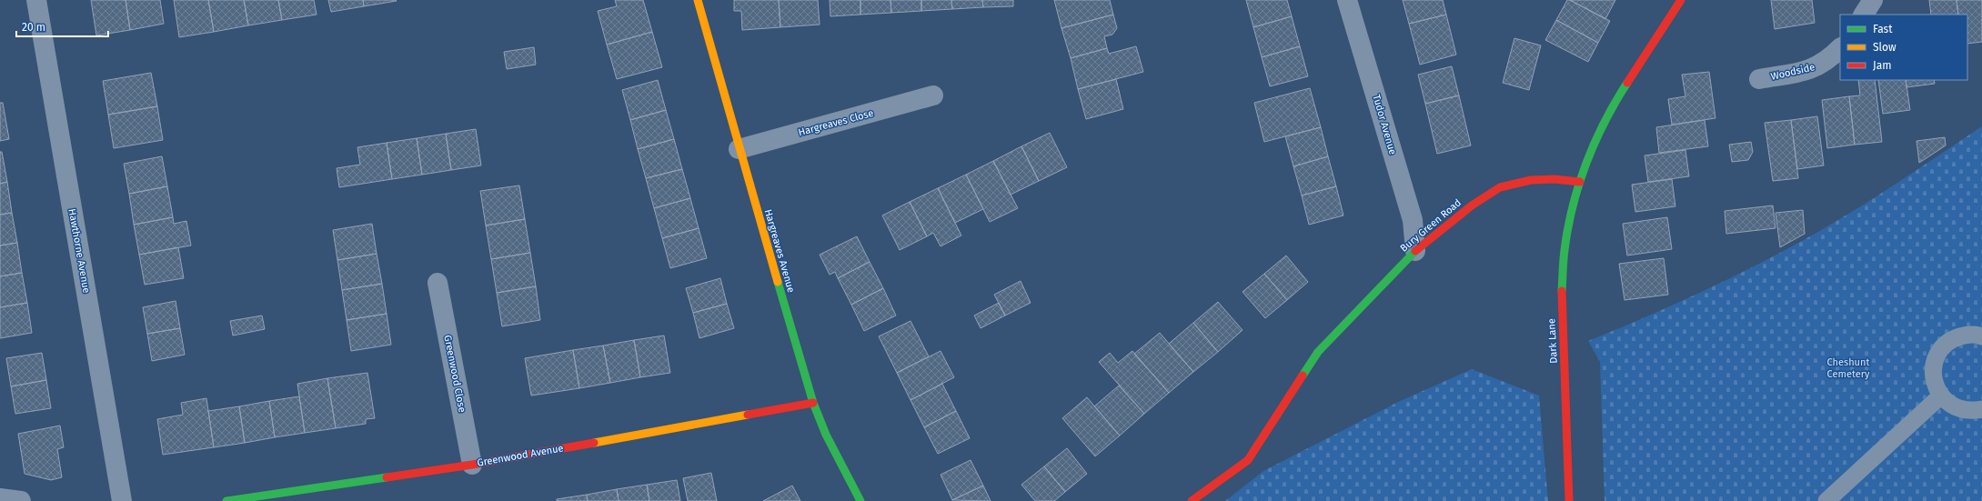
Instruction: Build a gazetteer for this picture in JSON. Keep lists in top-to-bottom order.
{
  "streets": {
    "street": [
      "Woodside",
      "Hargreaves Close",
      "Tudor Avenue",
      "Bury Green Road",
      "Hawthorne Avenue",
      "Hargreaves Avenue",
      "Dark Lane",
      "Greenwood Close",
      "Greenwood Avenue"
    ]
  },
  "crossings": [
    ["Hargreaves Close", "Hargreaves Avenue"],
    ["Tudor Avenue", "Bury Green Road"],
    ["Bury Green Road", "Dark Lane"],
    ["Hargreaves Avenue", "Greenwood Avenue"],
    ["Greenwood Close", "Greenwood Avenue"]
  ],
  "parks": ["Cheshunt Cemetery"],
  "legend": ["Fast", "Slow", "Jam"],
  "scale_bar": "20 m"
}
